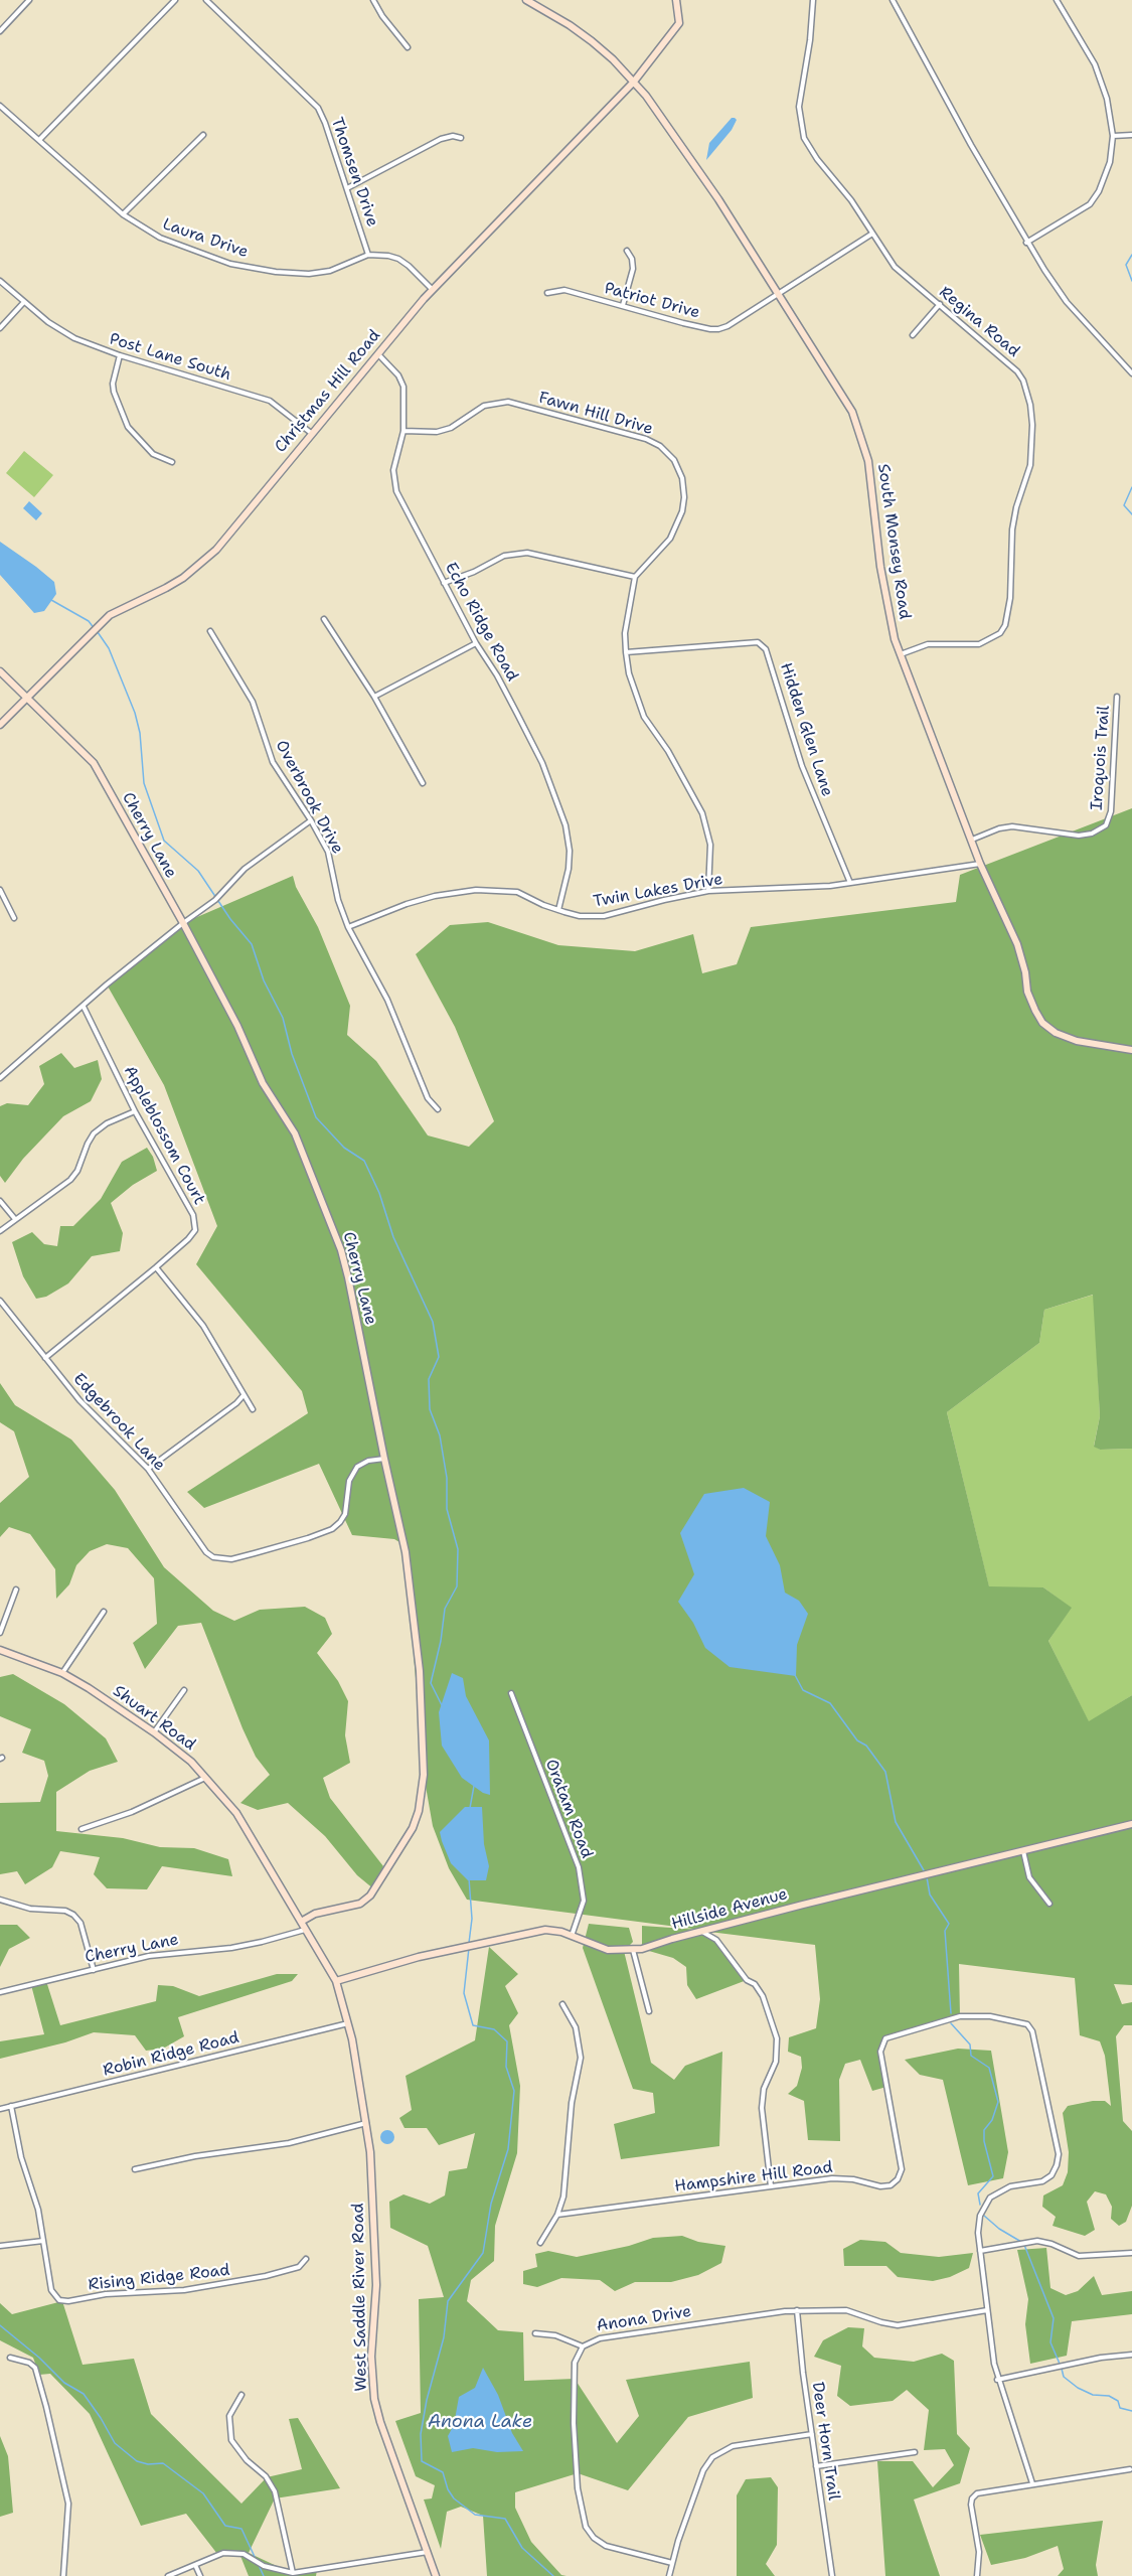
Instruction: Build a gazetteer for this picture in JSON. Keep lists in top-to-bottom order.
{
  "streets": {
    "street": [
      "Thomsen Drive",
      "Laura Drive",
      "Patriot Drive",
      "Regina Road",
      "Post Lane South",
      "Christmas Hill Road",
      "Fawn Hill Drive",
      "South Monsey Road",
      "Echo Ridge Road",
      "Hidden Glen Lane",
      "Iroquois Trail",
      "Overbrook Drive",
      "Cherry Lane",
      "Twin Lakes Drive",
      "Appleblossom Court",
      "Edgebrook Lane",
      "Shuart Road",
      "Oratam Road",
      "Hillside Avenue",
      "Robin Ridge Road",
      "Hampshire Hill Road",
      "Rising Ridge Road",
      "West Saddle River Road",
      "Anona Drive",
      "Deer Horn Trail"
    ]
  },
  "crossings": [
    ["Thomsen Drive", "Laura Drive"],
    ["Laura Drive", "Christmas Hill Road"],
    ["Patriot Drive", "Regina Road"],
    ["Patriot Drive", "South Monsey Road"],
    ["Regina Road", "South Monsey Road"],
    ["Post Lane South", "Christmas Hill Road"],
    ["Christmas Hill Road", "South Monsey Road"],
    ["Christmas Hill Road", "Echo Ridge Road"],
    ["Christmas Hill Road", "Cherry Lane"],
    ["Fawn Hill Drive", "Echo Ridge Road"],
    ["South Monsey Road", "Iroquois Trail"],
    ["South Monsey Road", "Twin Lakes Drive"],
    ["Echo Ridge Road", "Twin Lakes Drive"],
    ["Hidden Glen Lane", "Twin Lakes Drive"],
    ["Overbrook Drive", "Twin Lakes Drive"],
    ["Cherry Lane", "Edgebrook Lane"],
    ["Cherry Lane", "West Saddle River Road"],
    ["Appleblossom Court", "Edgebrook Lane"],
    ["Shuart Road", "West Saddle River Road"],
    ["Oratam Road", "Hillside Avenue"],
    ["Hillside Avenue", "West Saddle River Road"],
    ["Robin Ridge Road", "West Saddle River Road"],
    ["Hampshire Hill Road", "Anona Drive"],
    ["Anona Drive", "Deer Horn Trail"]
  ],
  "water": ["Anona Lake"]
}
